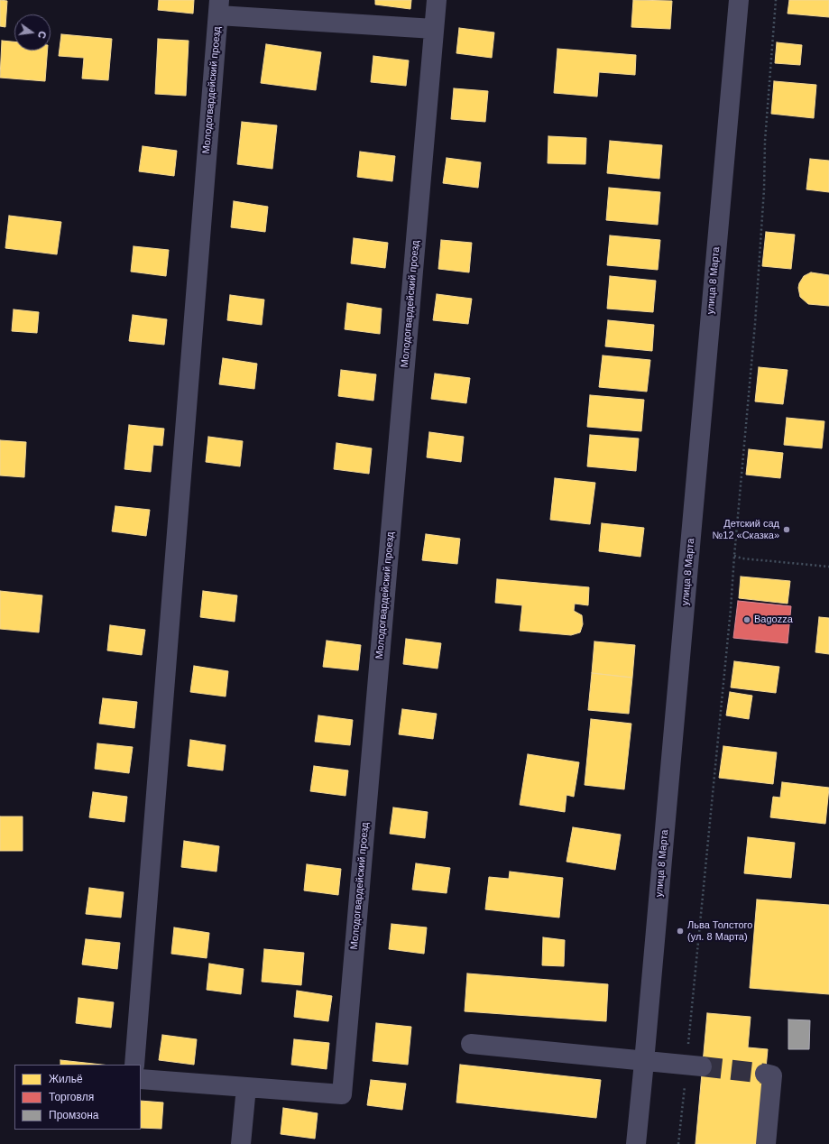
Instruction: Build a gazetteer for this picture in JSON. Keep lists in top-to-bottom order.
{
  "streets": {
    "street": ["Молодогвардейский проезд", "улица 8 Марта"]
  },
  "places": ["Детский сад №12 «Сказка»", "Bagozza", "Льва Толстого (ул. 8 Марта)"],
  "legend": ["Жильё", "Торговля", "Промзона"],
  "north": "right"
}
